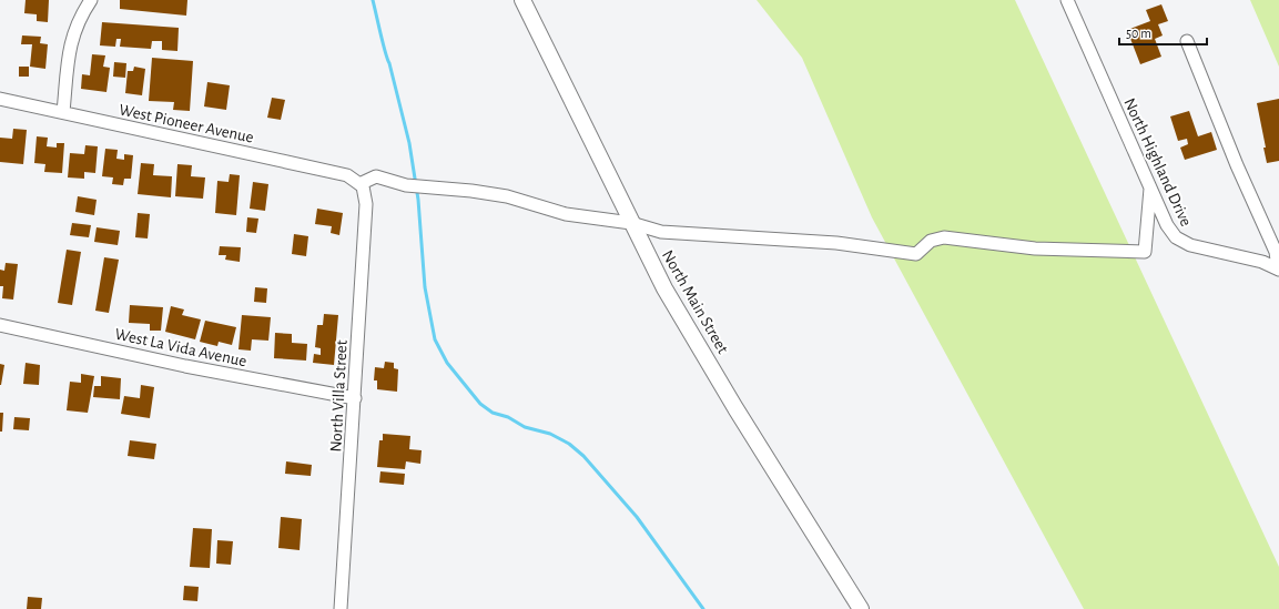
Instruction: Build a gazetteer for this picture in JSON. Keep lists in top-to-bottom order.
{
  "streets": {
    "main road": ["North Main Street"],
    "street": [
      "West Pioneer Avenue",
      "North Highland Drive",
      "West La Vida Avenue",
      "North Villa Street"
    ]
  },
  "crossings": [
    ["West Pioneer Avenue", "North Villa Street"],
    ["West La Vida Avenue", "North Villa Street"]
  ],
  "scale_bar": "50 m"
}
